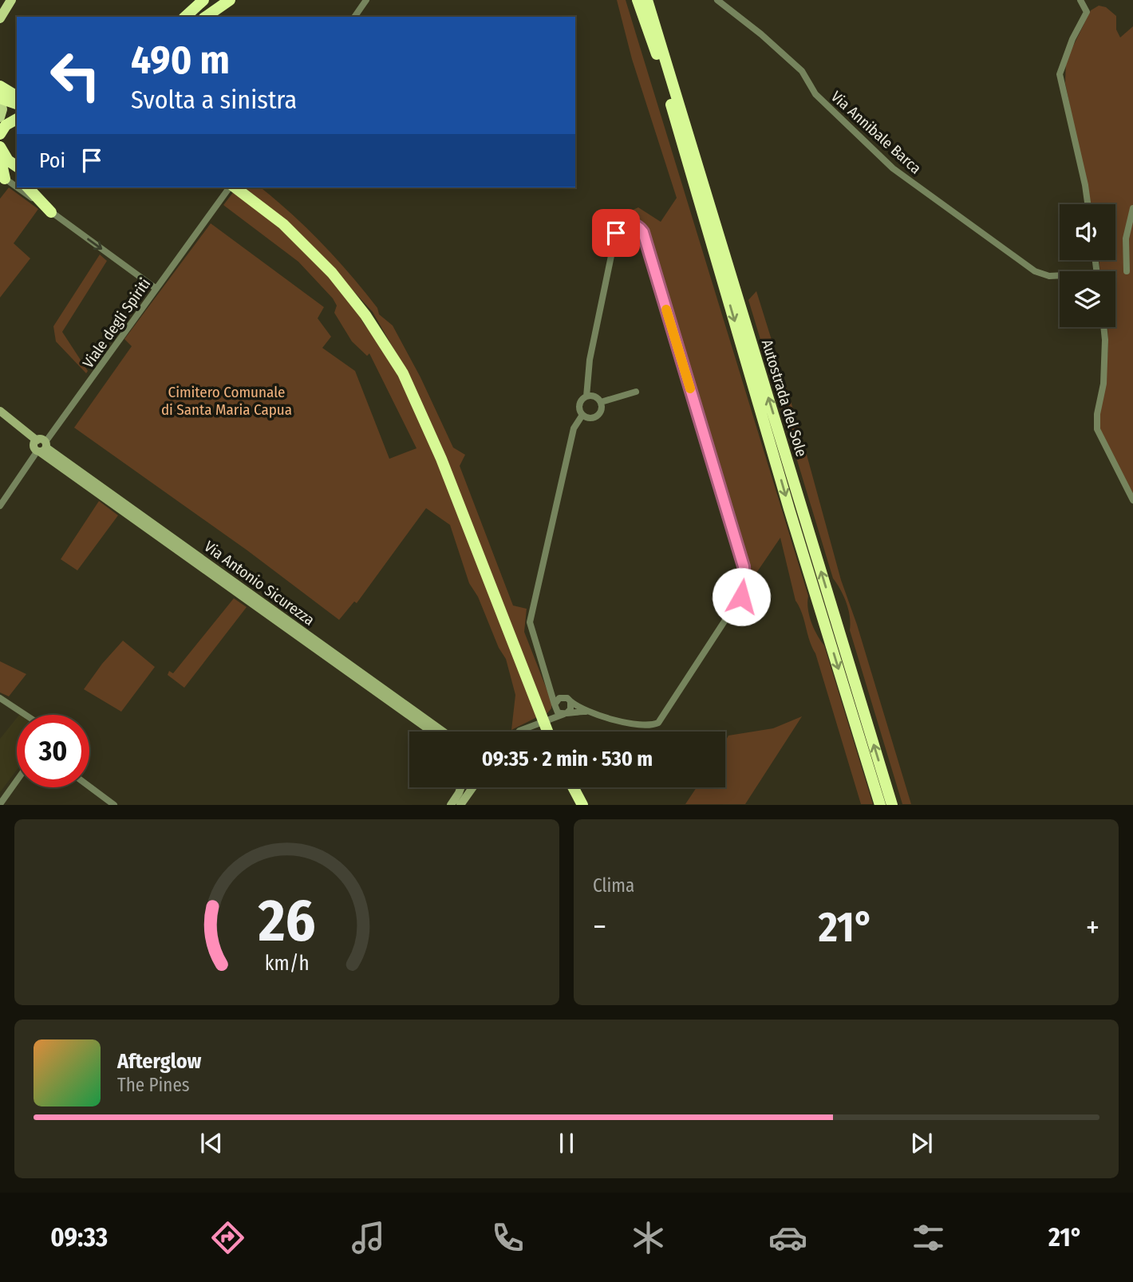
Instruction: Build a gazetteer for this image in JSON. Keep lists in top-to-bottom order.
{
  "streets": {
    "highway": ["Autostrada del Sole"],
    "street": ["Via Annibale Barca", "Viale degli Spiriti", "Via Antonio Sicurezza"]
  },
  "crossings": [
    ["Viale degli Spiriti", "Via Antonio Sicurezza"]
  ],
  "parks": ["Cimitero Comunale di Santa Maria Capua"],
  "page": {
    "turn": ["490 m", "Svolta a sinistra"],
    "then": "Poi",
    "limit": "30",
    "trip": "09:35 · 2 min · 530 m",
    "tile": "Clima",
    "heat": ["−", "21°", "+"],
    "song": ["Afterglow", "The Pines"],
    "tabs": ["09:33", "21°"],
    "gauge": ["26", "km/h"]
  }
}
